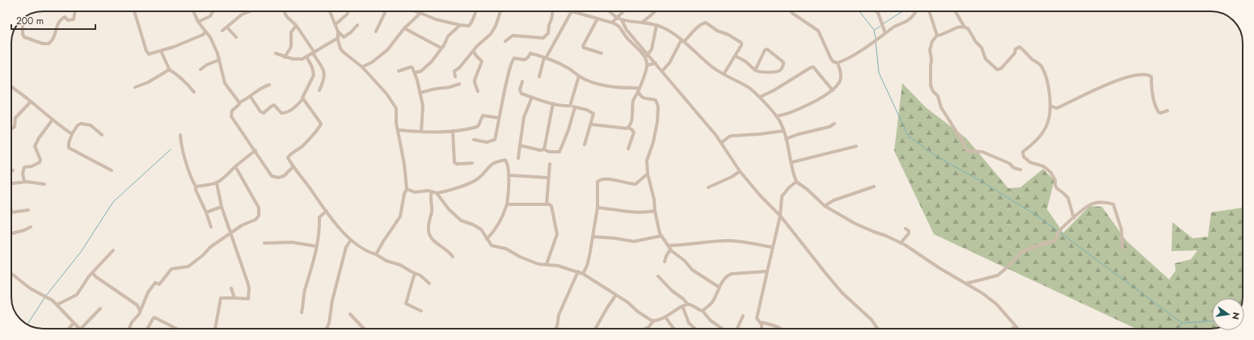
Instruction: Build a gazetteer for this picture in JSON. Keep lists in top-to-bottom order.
{
  "scale_bar": "200 m",
  "north": "right"
}
